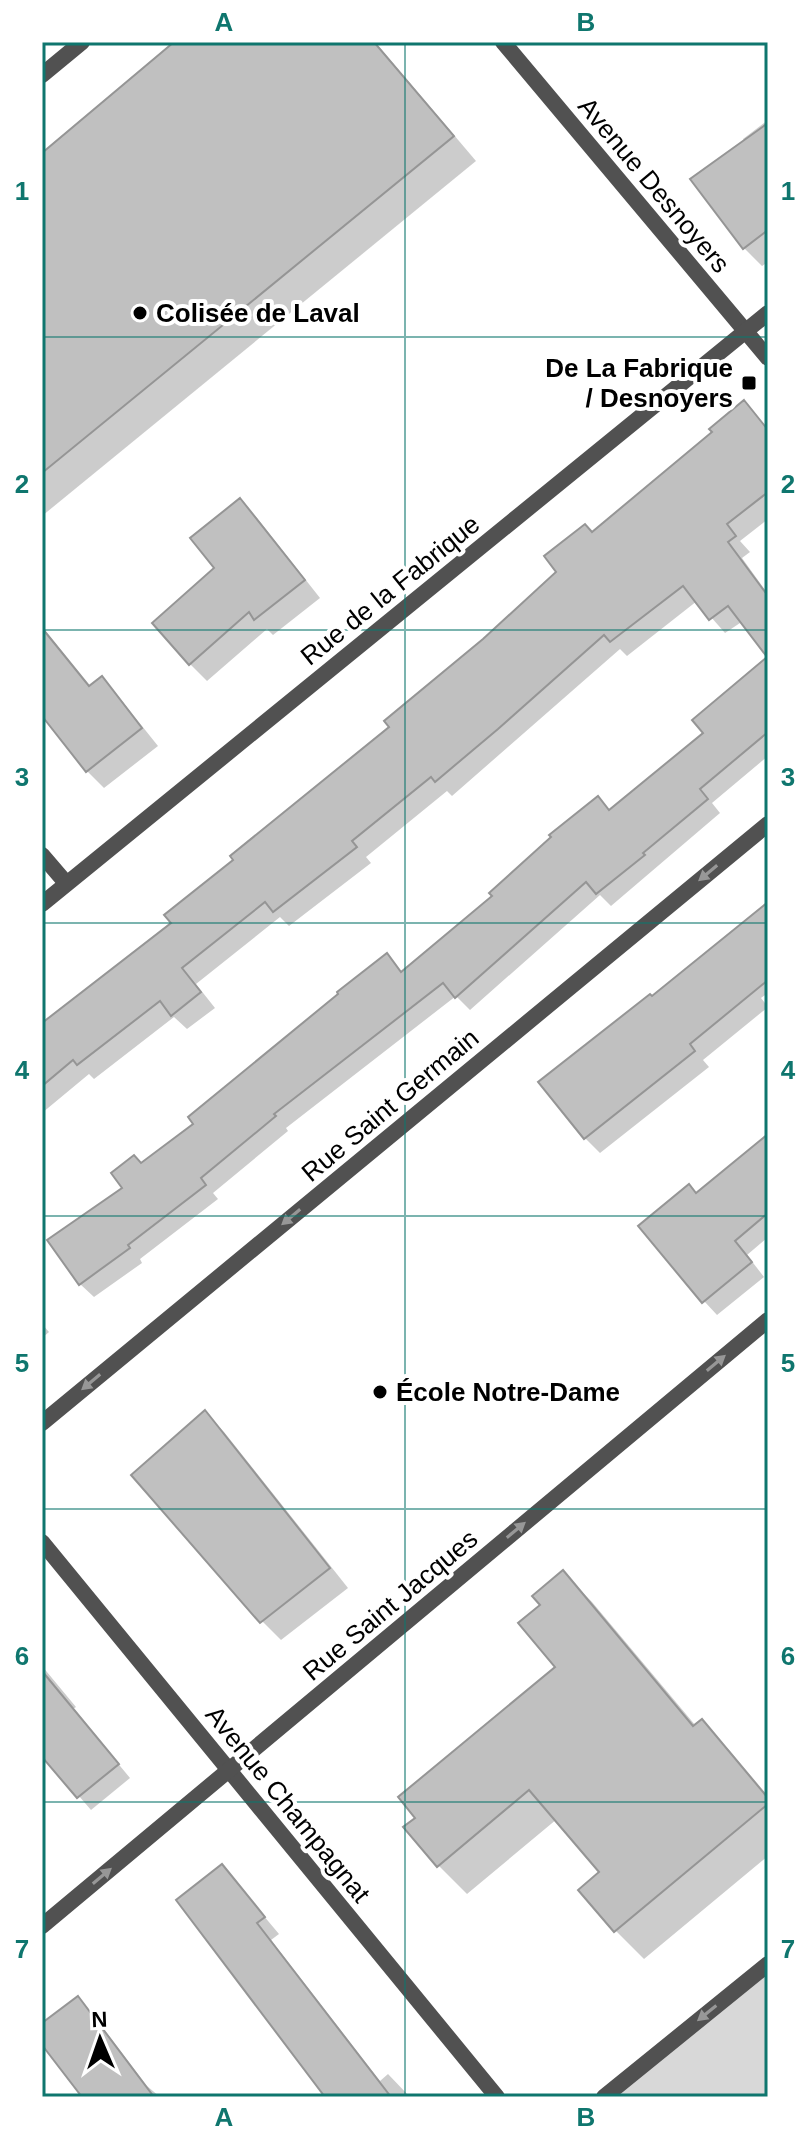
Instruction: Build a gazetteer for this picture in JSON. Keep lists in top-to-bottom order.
{
  "streets": {
    "street": [
      "Avenue Desnoyers",
      "Rue de la Fabrique",
      "Rue Saint Germain",
      "Rue Saint Jacques",
      "Avenue Champagnat"
    ]
  },
  "crossings": [
    ["Avenue Desnoyers", "Rue de la Fabrique"],
    ["Rue Saint Jacques", "Avenue Champagnat"]
  ],
  "one_way": ["Rue Saint Germain", "Rue Saint Jacques"],
  "places": {
    "other": ["Colisée de Laval", "École Notre-Dame"],
    "transit": ["De La Fabrique / Desnoyers"]
  },
  "north": "top",
  "grid": {
    "columns": ["A", "B"],
    "rows": [
      "1",
      "2",
      "3",
      "4",
      "5",
      "6",
      "7"
    ]
  }
}
